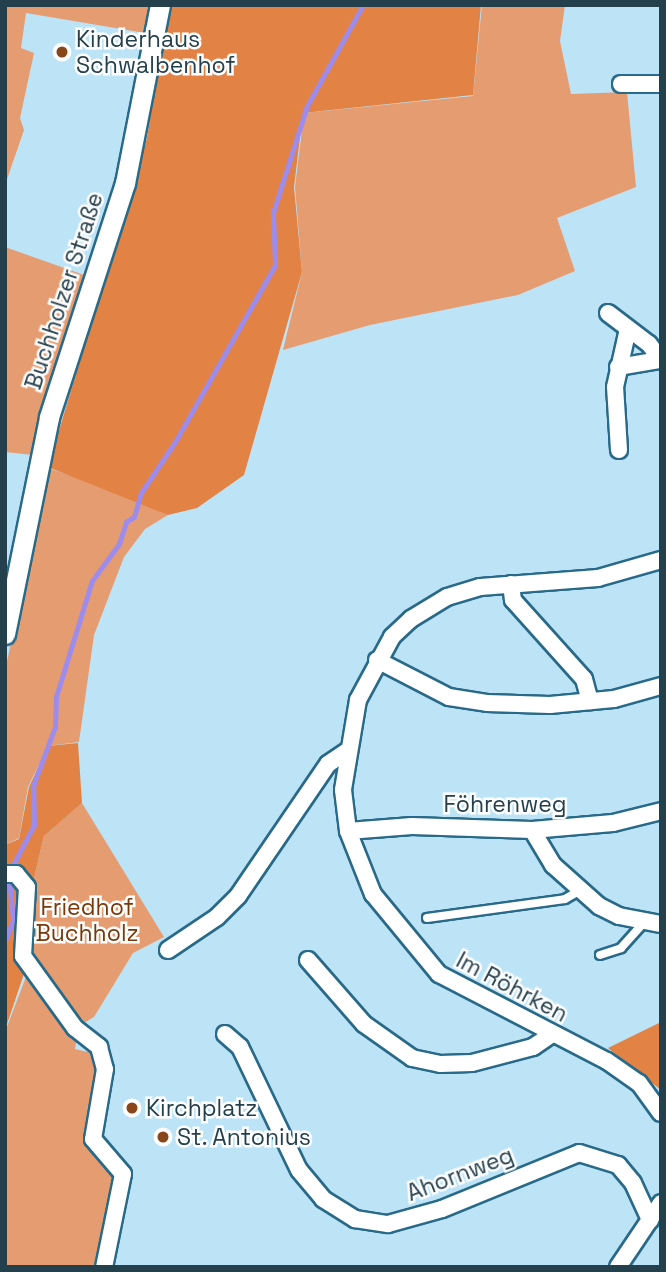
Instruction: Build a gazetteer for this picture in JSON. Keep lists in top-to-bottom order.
{
  "streets": {
    "street": [
      "Buchholzer Straße",
      "Föhrenweg",
      "Im Röhrken",
      "Ahornweg"
    ]
  },
  "crossings": [
    ["Föhrenweg", "Im Röhrken"]
  ],
  "parks": ["Friedhof Buchholz"],
  "places": ["Kinderhaus Schwalbenhof", "Kirchplatz", "St. Antonius"]
}
